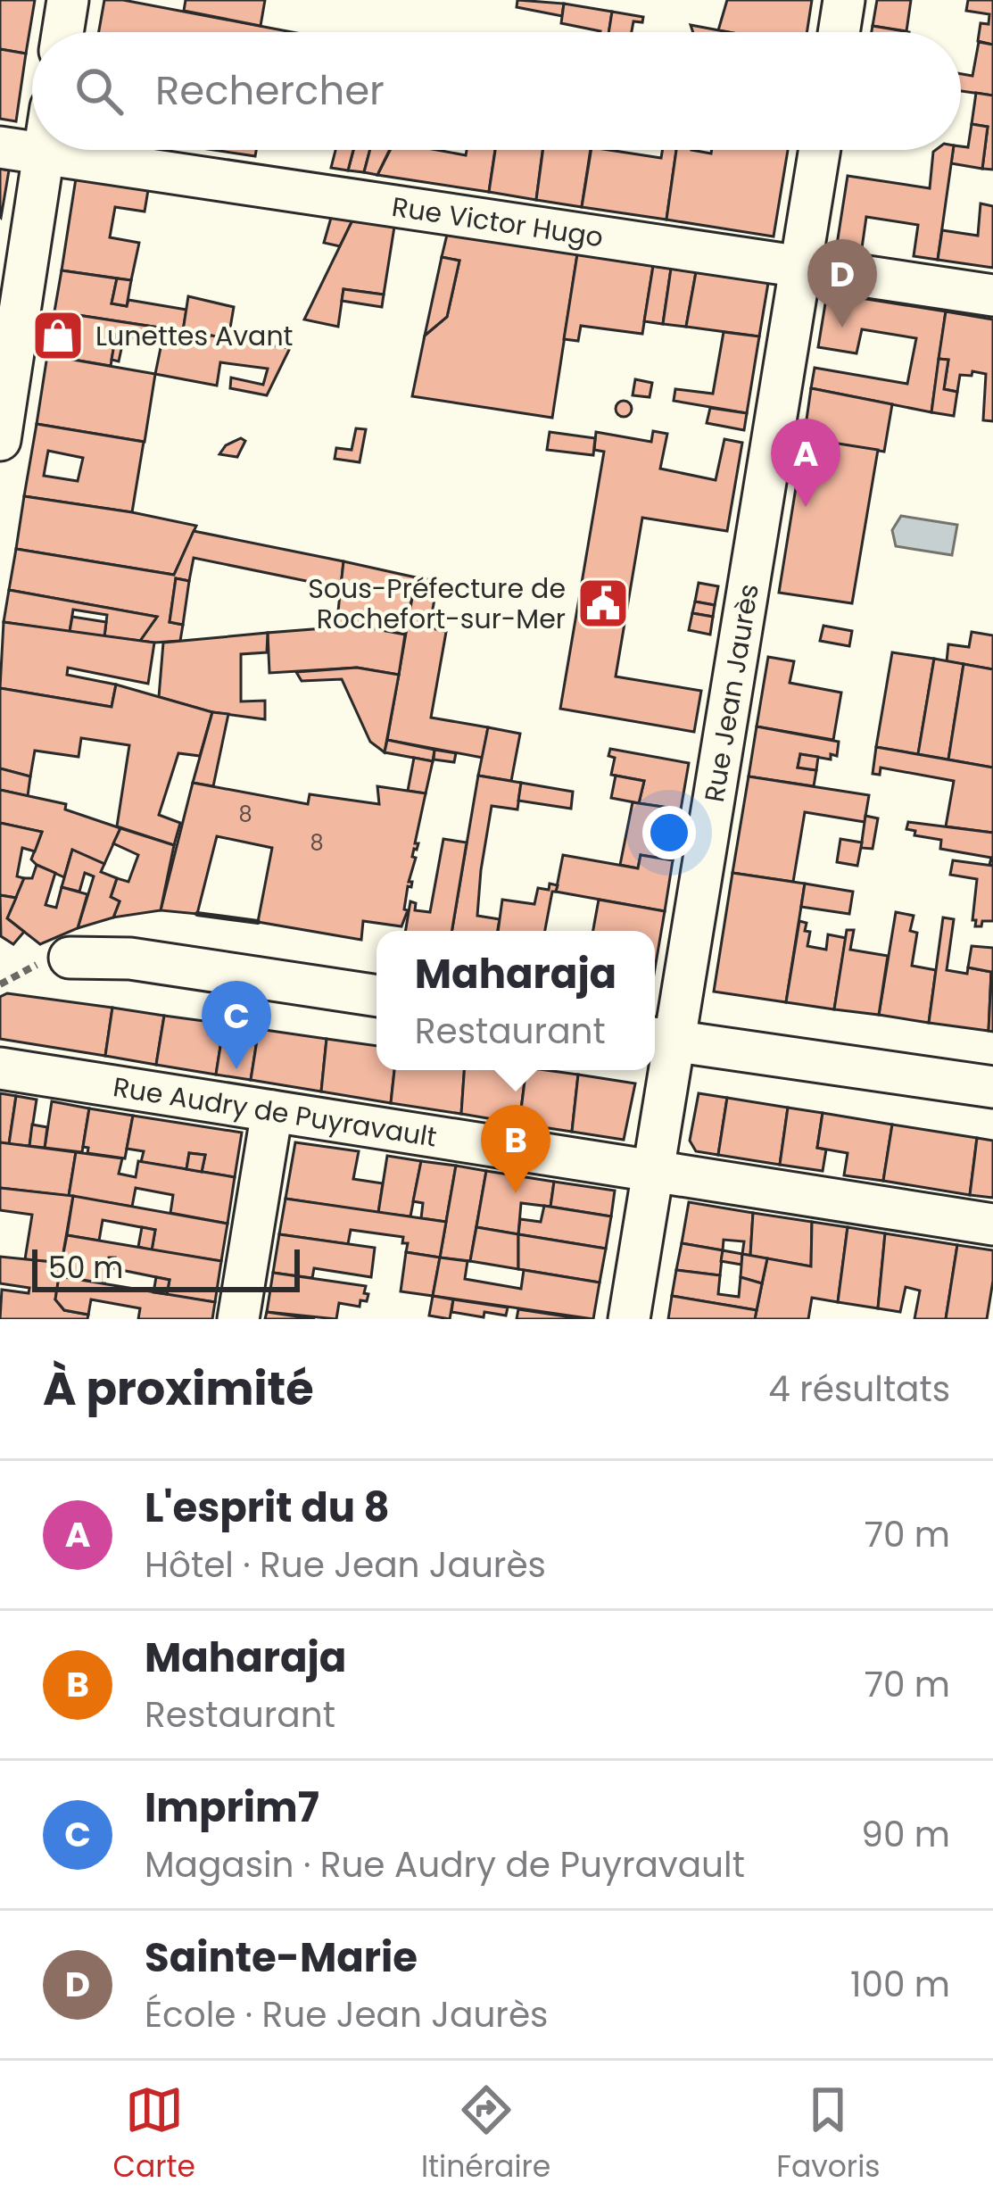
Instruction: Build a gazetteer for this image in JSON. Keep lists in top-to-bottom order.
{
  "streets": {
    "street": ["Rue Victor Hugo", "Rue Jean Jaurès", "Rue Audry de Puyravault"]
  },
  "crossings": [
    ["Rue Victor Hugo", "Rue Jean Jaurès"],
    ["Rue Jean Jaurès", "Rue Audry de Puyravault"]
  ],
  "places": {
    "shop": ["Lunettes Avant"],
    "public building": ["Sous-Préfecture de Rochefort-sur-Mer"]
  },
  "house_numbers": ["8", "8"],
  "scale_bar": "50 m",
  "page": {
    "search": "Rechercher",
    "pins": [
      "D",
      "A",
      "C",
      "B"
    ],
    "popup": ["Maharaja", "Restaurant"],
    "scale": "50 m",
    "heading": ["À proximité", "4 résultats"],
    "list": [
      {
        "mark": "A",
        "name": "L'esprit du 8",
        "note": "Hôtel · Rue Jean Jaurès",
        "value": "70 m"
      },
      {
        "mark": "B",
        "name": "Maharaja",
        "note": "Restaurant",
        "value": "70 m"
      },
      {
        "mark": "C",
        "name": "Imprim7",
        "note": "Magasin · Rue Audry de Puyravault",
        "value": "90 m"
      },
      {
        "mark": "D",
        "name": "Sainte-Marie",
        "note": "École · Rue Jean Jaurès",
        "value": "100 m"
      }
    ],
    "nav": ["Carte", "Itinéraire", "Favoris"]
  }
}
